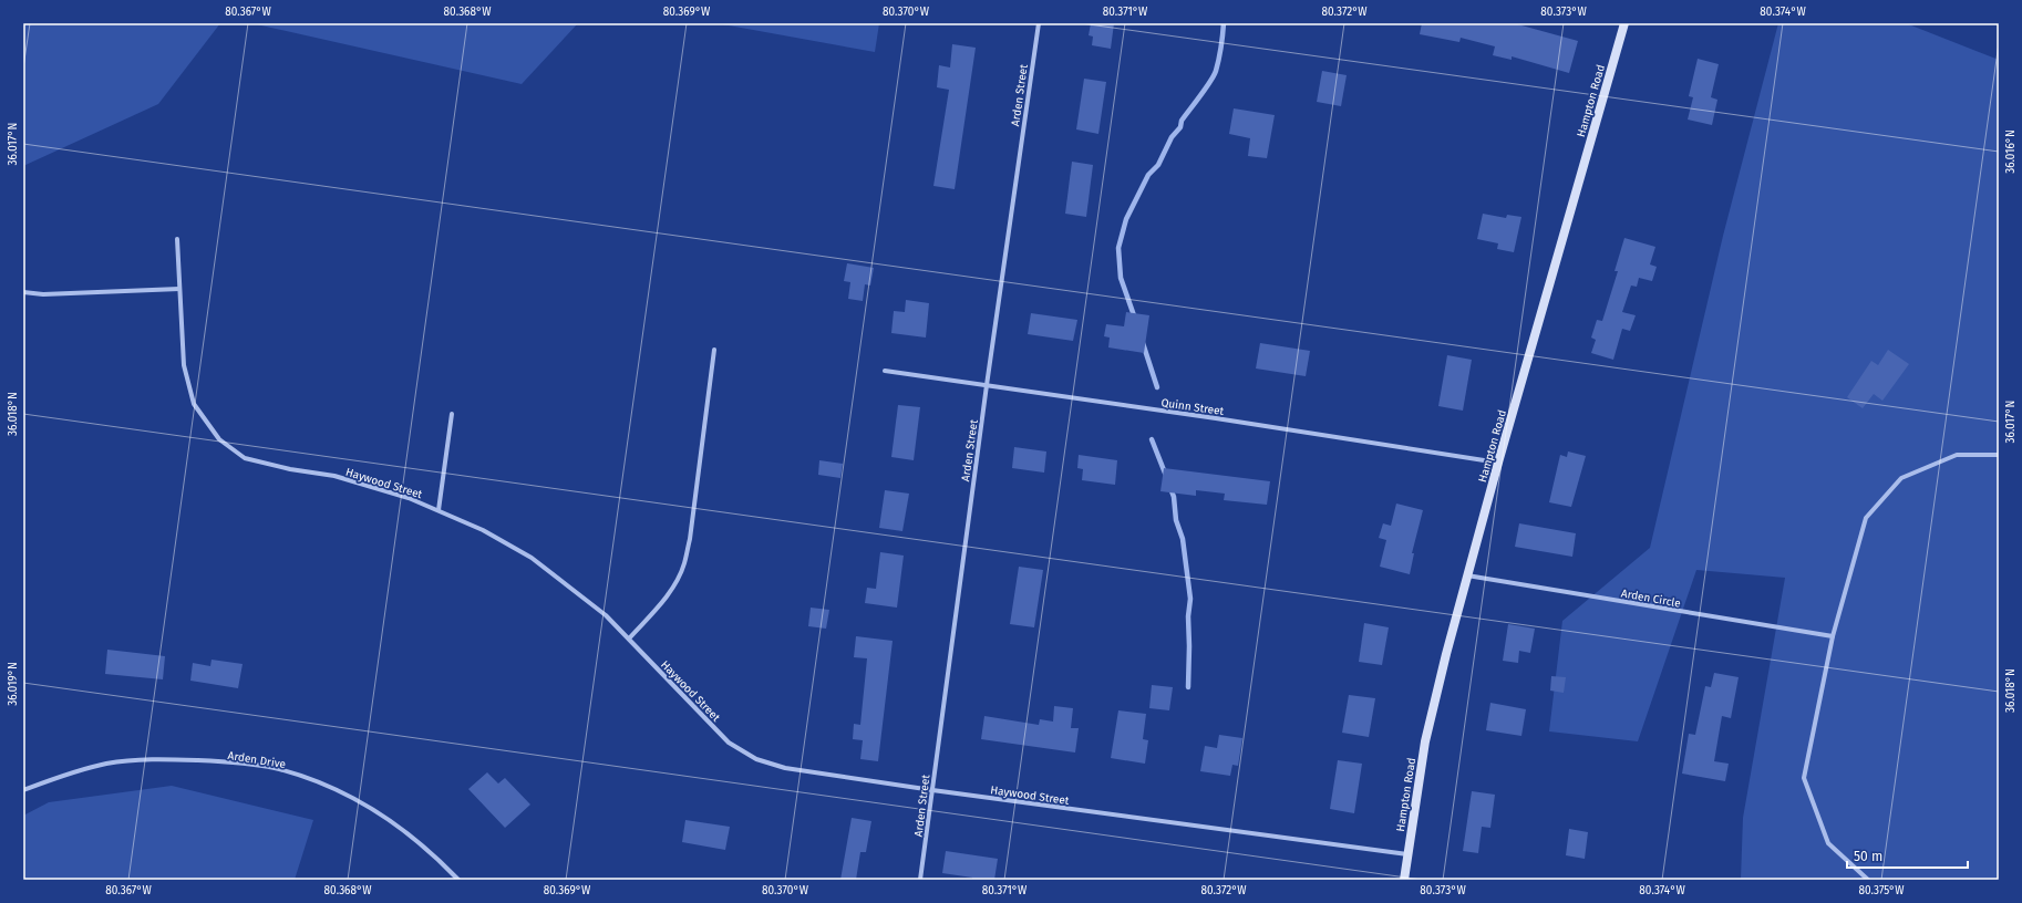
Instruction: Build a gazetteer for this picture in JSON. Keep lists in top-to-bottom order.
{
  "streets": {
    "main road": ["Hampton Road"],
    "street": [
      "Arden Street",
      "Quinn Street",
      "Haywood Street",
      "Arden Circle",
      "Arden Drive"
    ]
  },
  "crossings": [
    ["Arden Street", "Quinn Street"],
    ["Arden Street", "Haywood Street"],
    ["Hampton Road", "Quinn Street"],
    ["Hampton Road", "Haywood Street"],
    ["Hampton Road", "Arden Circle"]
  ],
  "scale_bar": "50 m",
  "coordinates": [
    "80.367°W",
    "80.368°W",
    "80.369°W",
    "80.370°W",
    "80.371°W",
    "80.372°W",
    "80.373°W",
    "80.374°W",
    "36.017°N",
    "36.016°N",
    "36.018°N",
    "36.019°N",
    "80.375°W"
  ]
}
